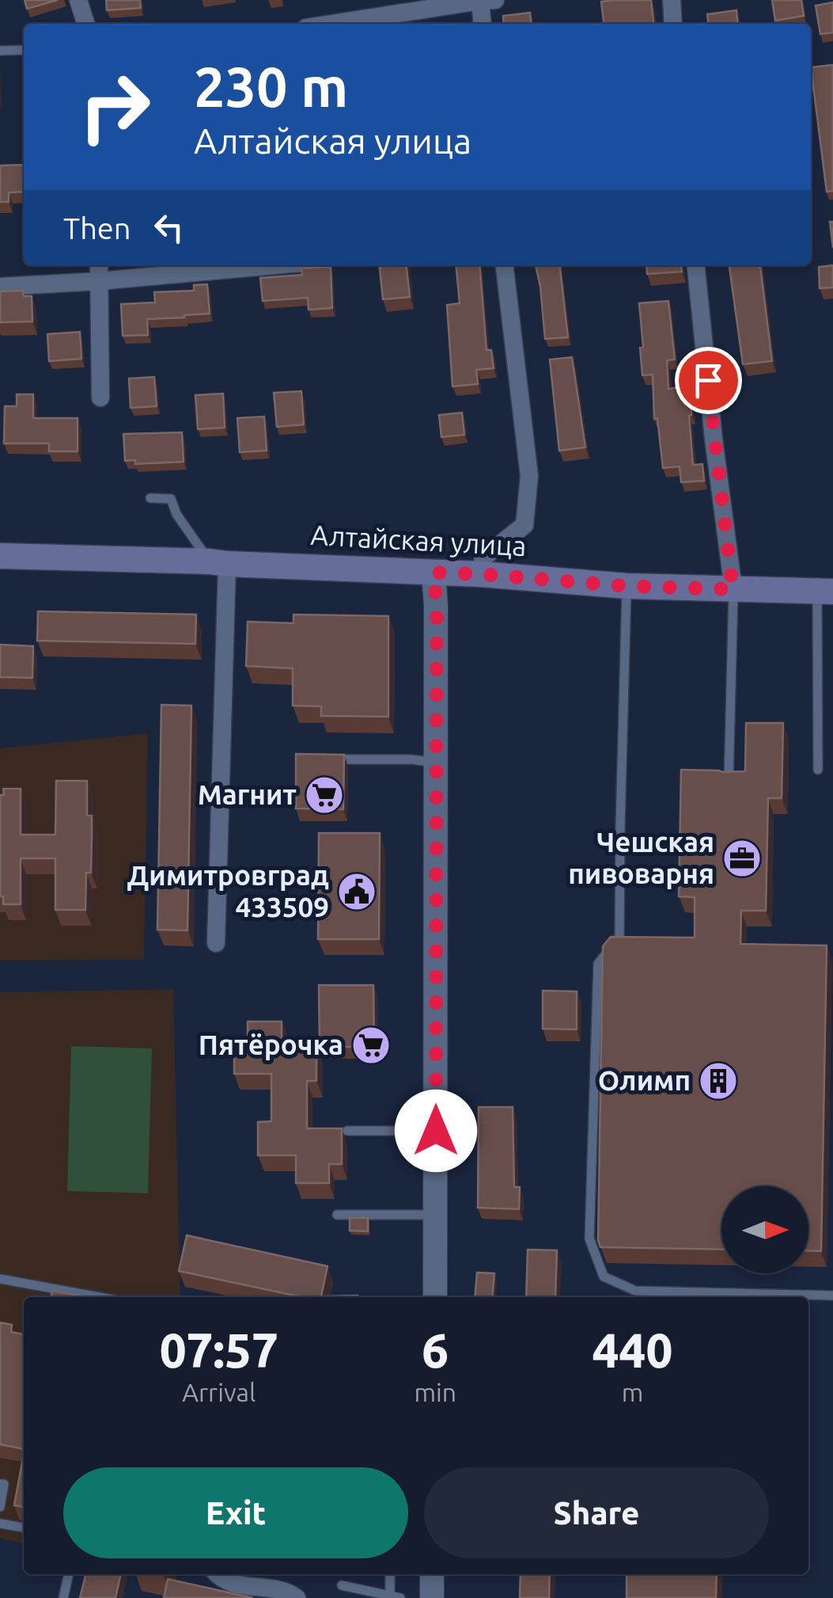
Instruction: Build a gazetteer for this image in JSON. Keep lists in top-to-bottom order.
{
  "streets": {
    "main road": ["Алтайская улица"]
  },
  "places": {
    "supermarket": ["Магнит", "Пятёрочка"],
    "office": ["Чешская пивоварня"],
    "public building": ["Димитровград 433509"],
    "building": ["Олимп"]
  },
  "north": "right",
  "page": {
    "turn": ["230 m", "Алтайская улица"],
    "then": "Then",
    "eta": [
      "07:57",
      "Arrival",
      "6",
      "min",
      "440",
      "m"
    ],
    "buttons": ["Exit", "Share"]
  }
}
